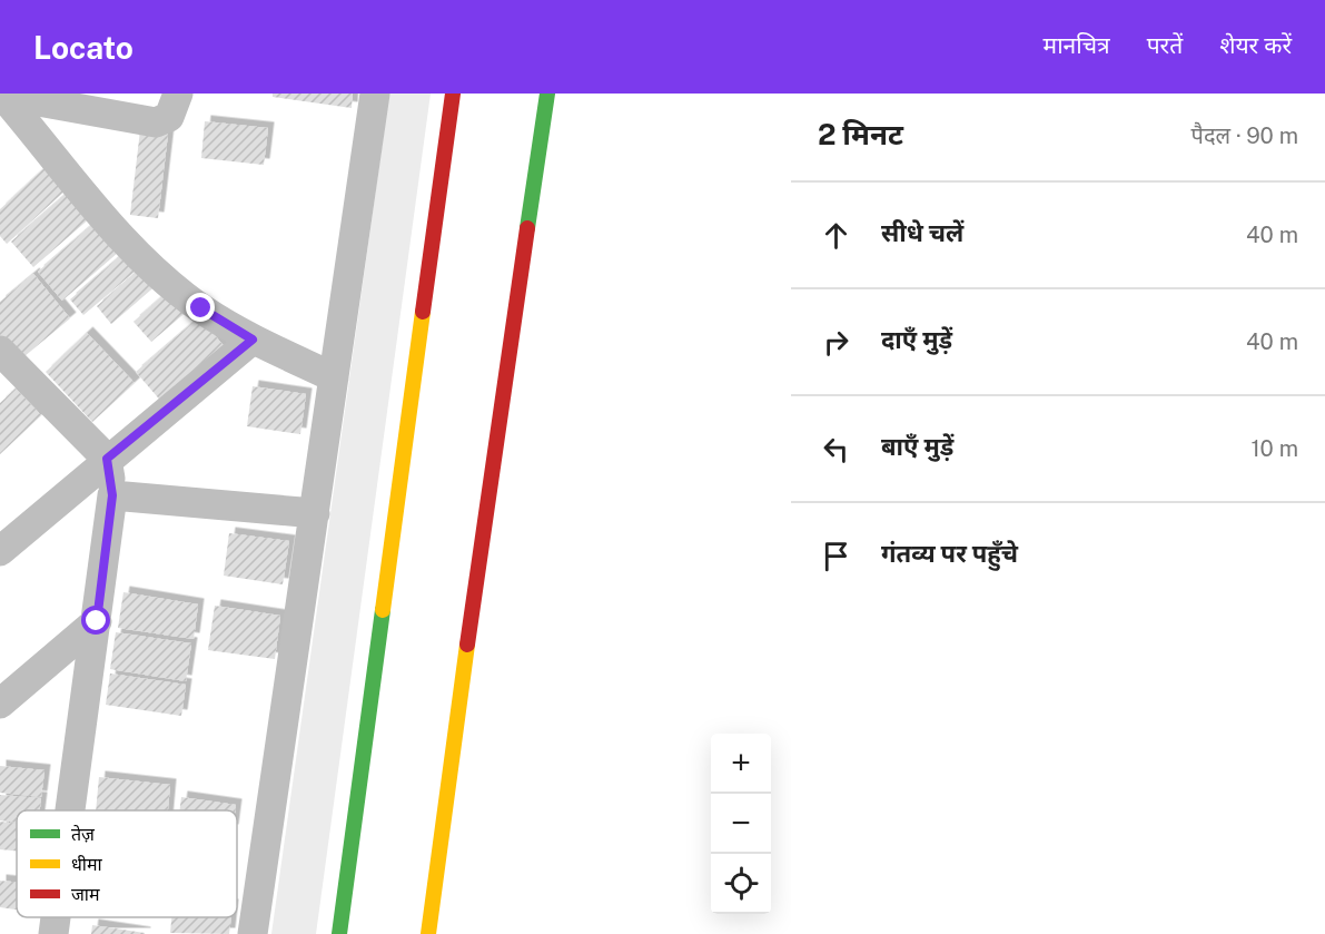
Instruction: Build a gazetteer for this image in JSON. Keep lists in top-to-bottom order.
{
  "legend": ["तेज़", "धीमा", "जाम"],
  "page": {
    "header": "Locato",
    "nav": ["मानचित्र", "परतें", "शेयर करें"],
    "heading": ["2 मिनट", "पैदल · 90 m"],
    "list": [
      ["सीधे चलें", "40 m"],
      ["दाएँ मुड़ें", "40 m"],
      ["बाएँ मुड़ें", "10 m"],
      "गंतव्य पर पहुँचे"
    ],
    "map_buttons": ["+", "−"]
  }
}
